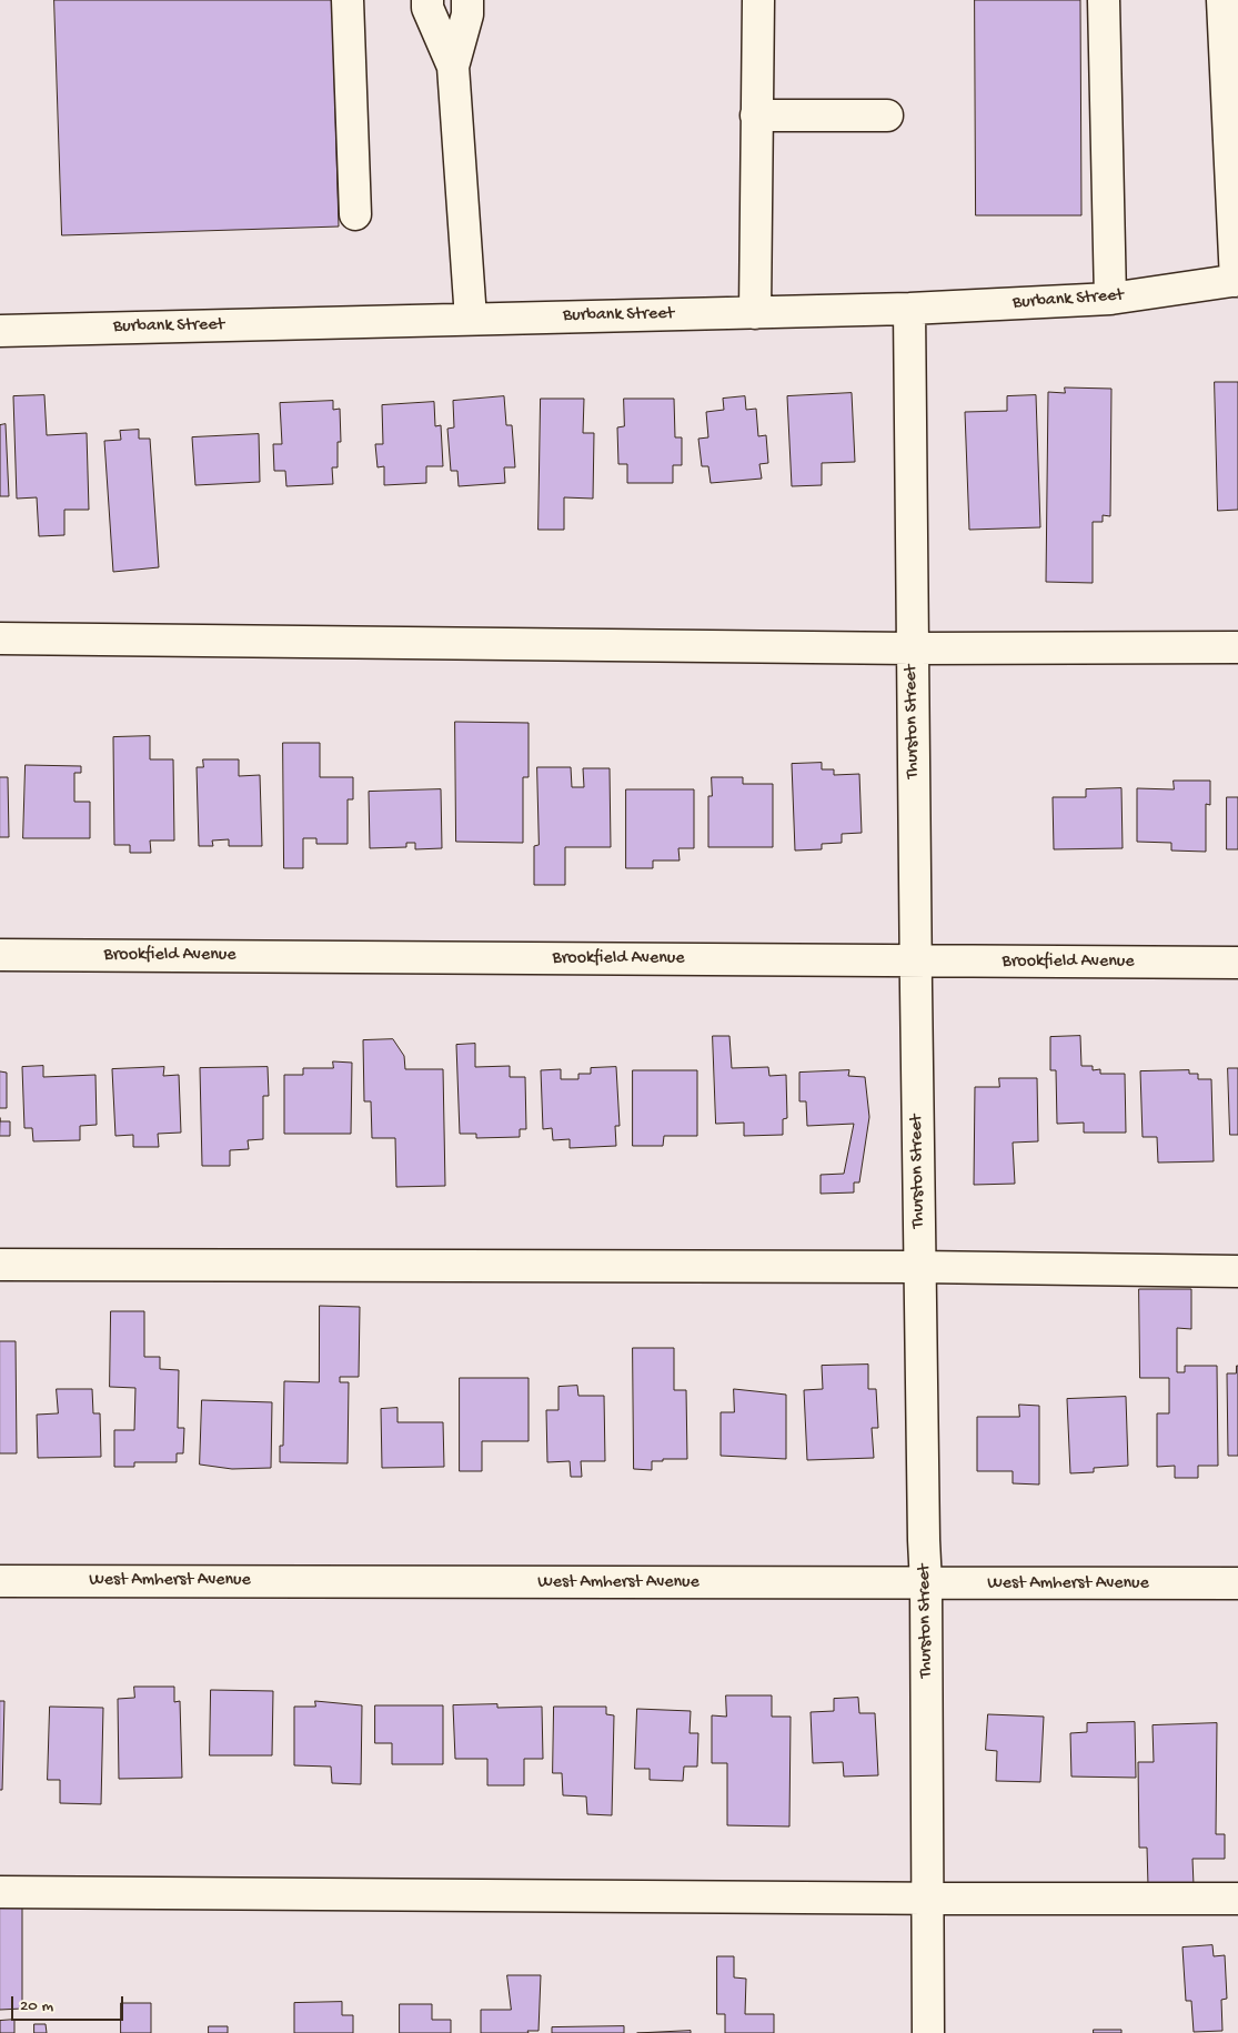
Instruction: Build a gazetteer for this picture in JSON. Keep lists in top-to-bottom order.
{
  "streets": {
    "street": [
      "Burbank Street",
      "Thurston Street",
      "Brookfield Avenue",
      "West Amherst Avenue"
    ]
  },
  "crossings": [
    ["Burbank Street", "Thurston Street"],
    ["Thurston Street", "Brookfield Avenue"],
    ["Thurston Street", "West Amherst Avenue"]
  ],
  "scale_bar": "20 m"
}
